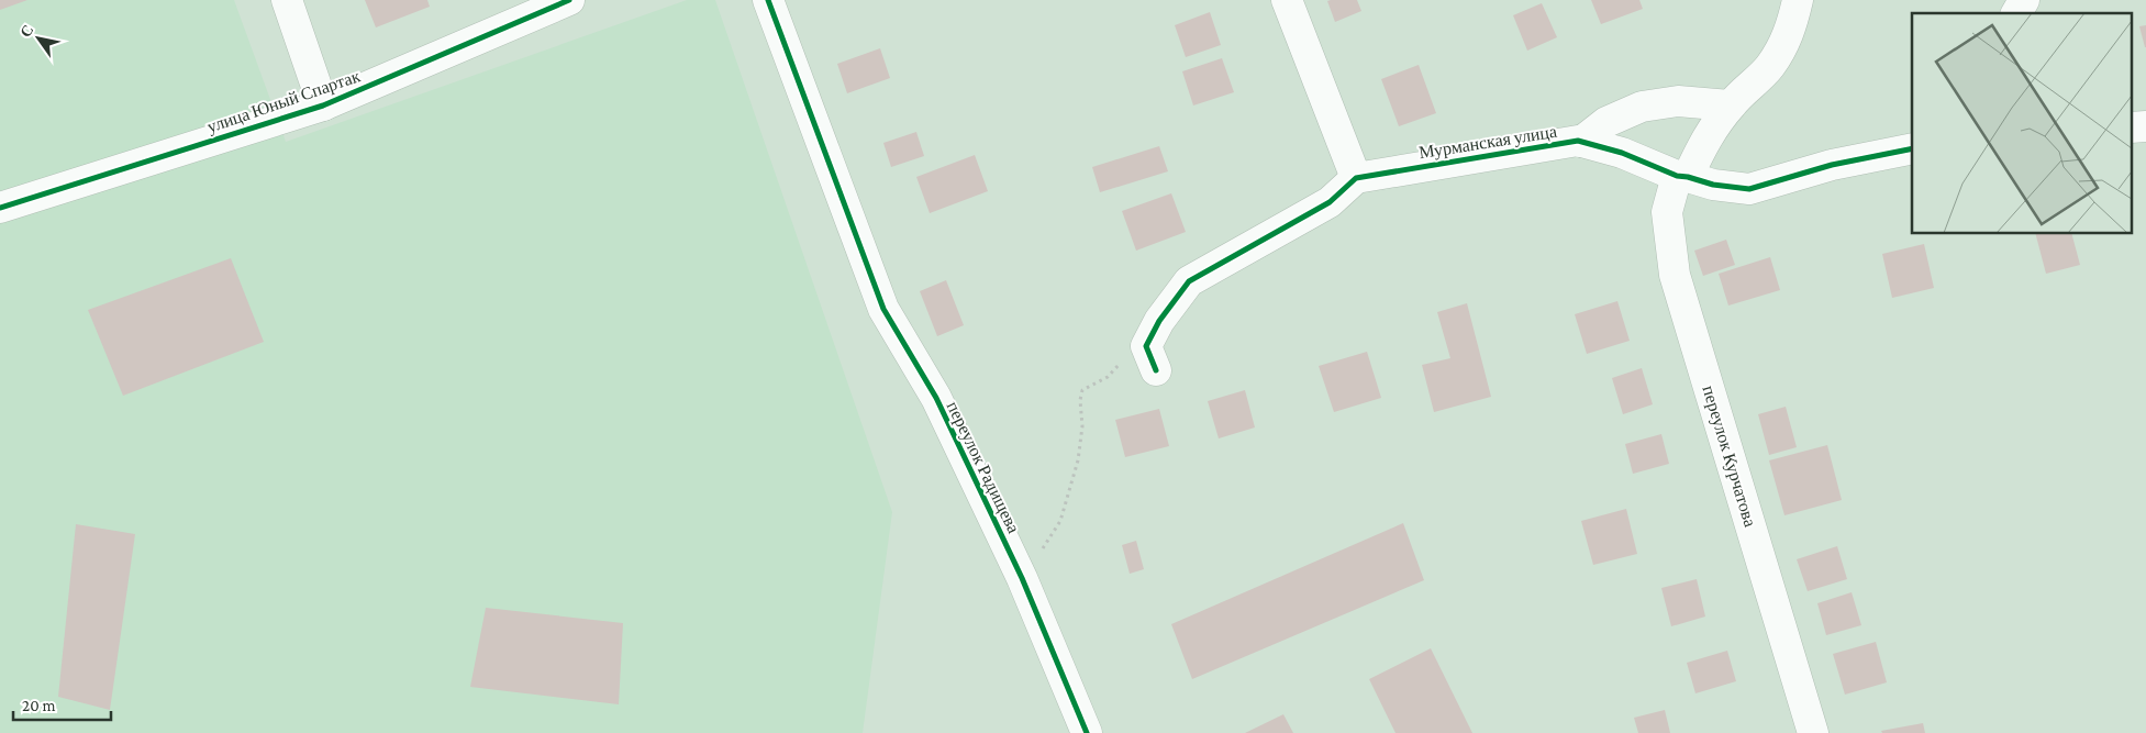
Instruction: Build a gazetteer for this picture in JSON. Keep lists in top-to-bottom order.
{
  "streets": {
    "street": [
      "улица Юный Спартак",
      "Мурманская улица",
      "переулок Курчатова",
      "переулок Радищева"
    ]
  },
  "crossings": [
    ["Мурманская улица", "переулок Курчатова"]
  ],
  "scale_bar": "20 m",
  "north": "top left"
}
